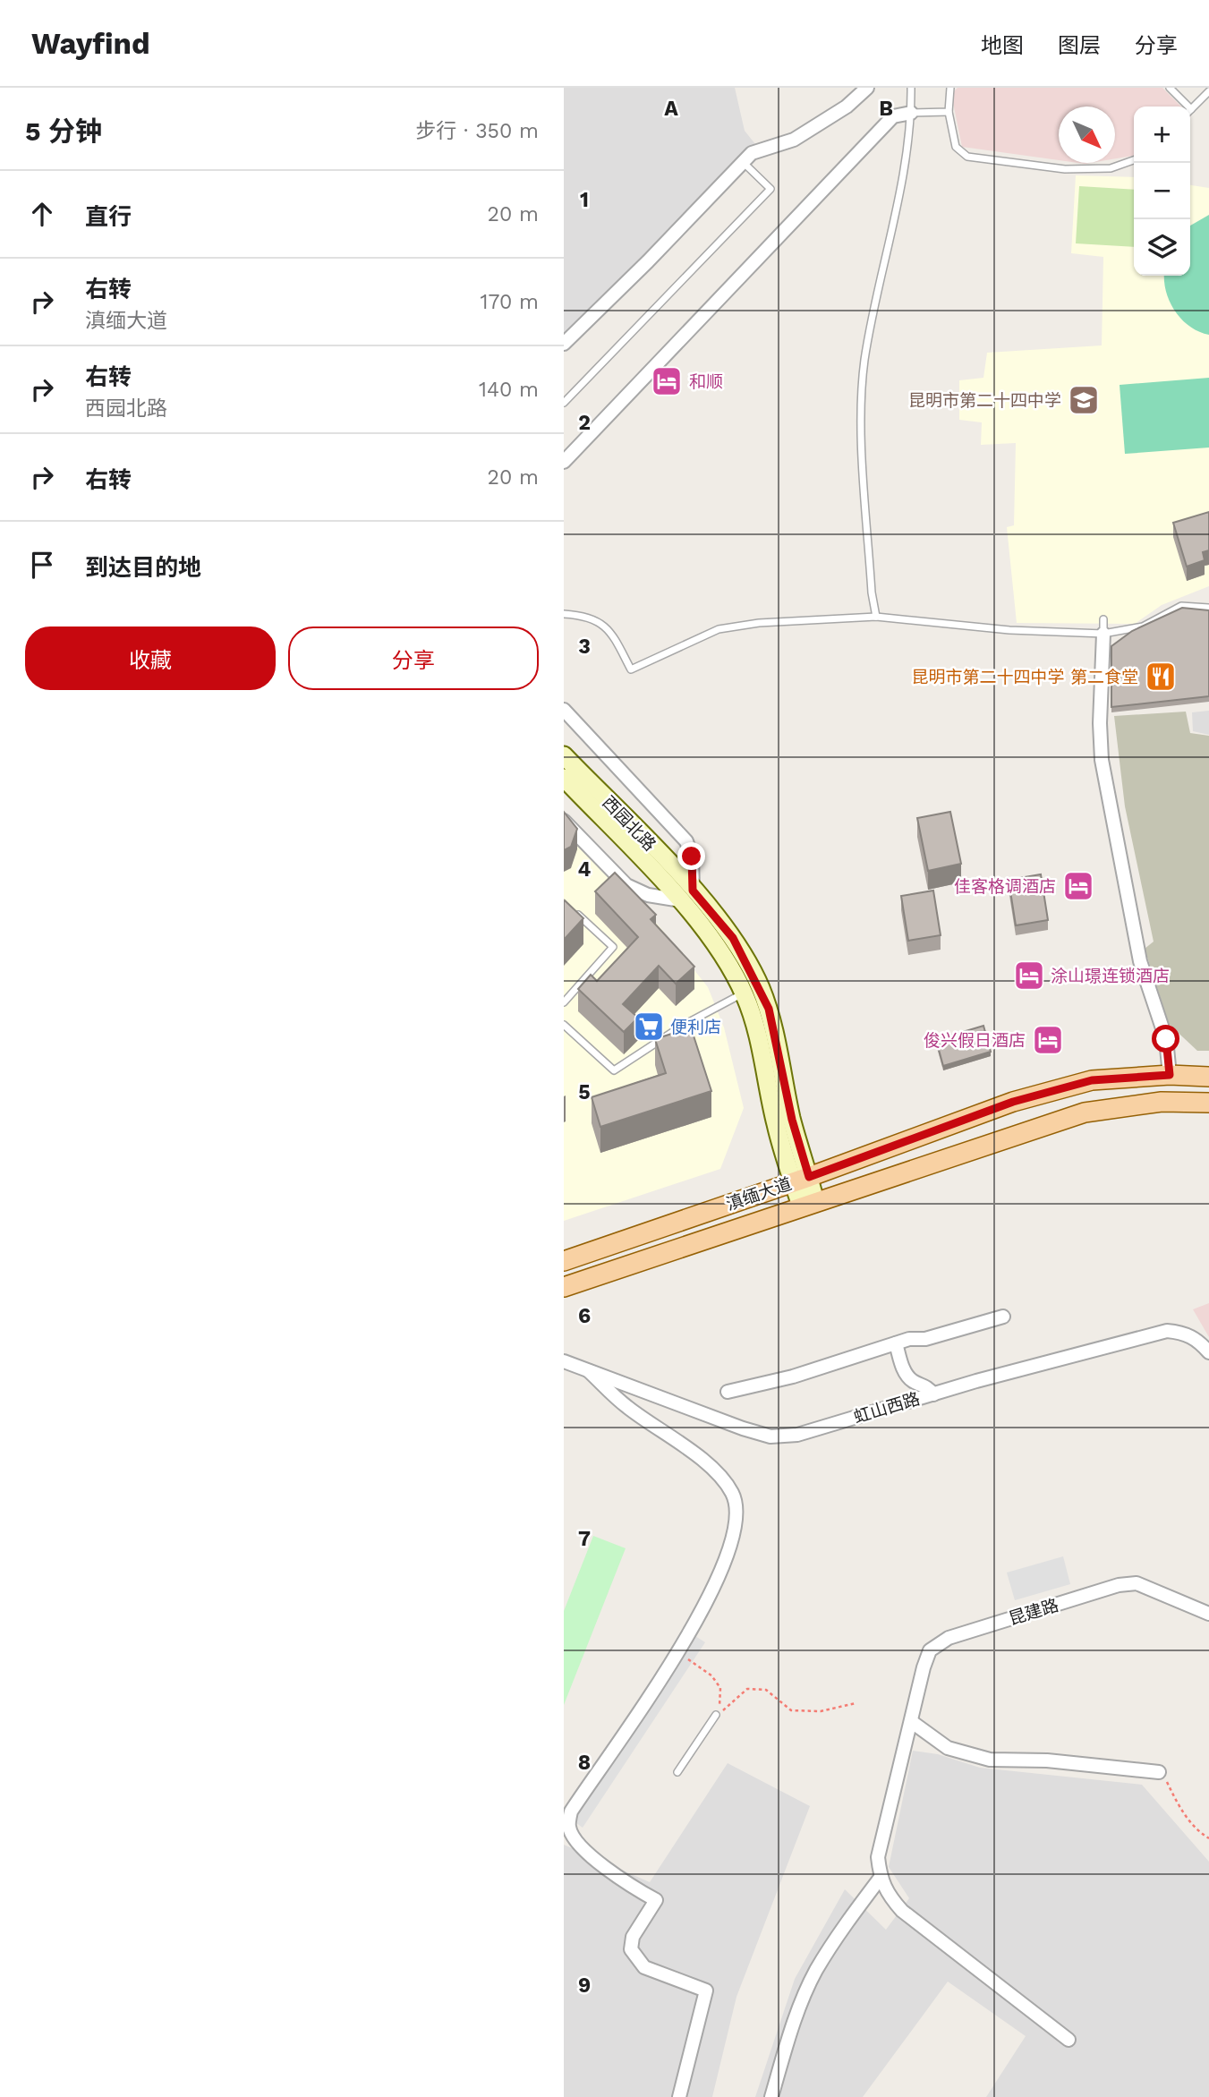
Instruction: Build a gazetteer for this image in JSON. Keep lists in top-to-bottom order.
{
  "streets": {
    "main road": ["西园北路", "滇缅大道"],
    "street": ["虹山西路", "昆建路"]
  },
  "crossings": [
    ["西园北路", "滇缅大道"]
  ],
  "places": {
    "hotel": [
      "和顺",
      "佳客格调酒店",
      "涂山璟连锁酒店",
      "俊兴假日酒店"
    ],
    "school or university": ["昆明市第二十四中学"],
    "restaurant": ["昆明市第二十四中学 第二食堂"],
    "supermarket": ["便利店"]
  },
  "north": "bottom right",
  "page": {
    "header": "Wayfind",
    "nav": ["地图", "图层", "分享"],
    "heading": ["5 分钟", "步行 · 350 m"],
    "map_buttons": ["+", "−"],
    "list": [
      ["直行", "20 m"],
      ["右转", "滇缅大道", "170 m"],
      ["右转", "西园北路", "140 m"],
      ["右转", "20 m"],
      "到达目的地"
    ],
    "buttons": ["收藏", "分享"]
  },
  "grid": {
    "columns": ["A", "B"],
    "rows": [
      "1",
      "2",
      "3",
      "4",
      "5",
      "6",
      "7",
      "8",
      "9"
    ]
  }
}
